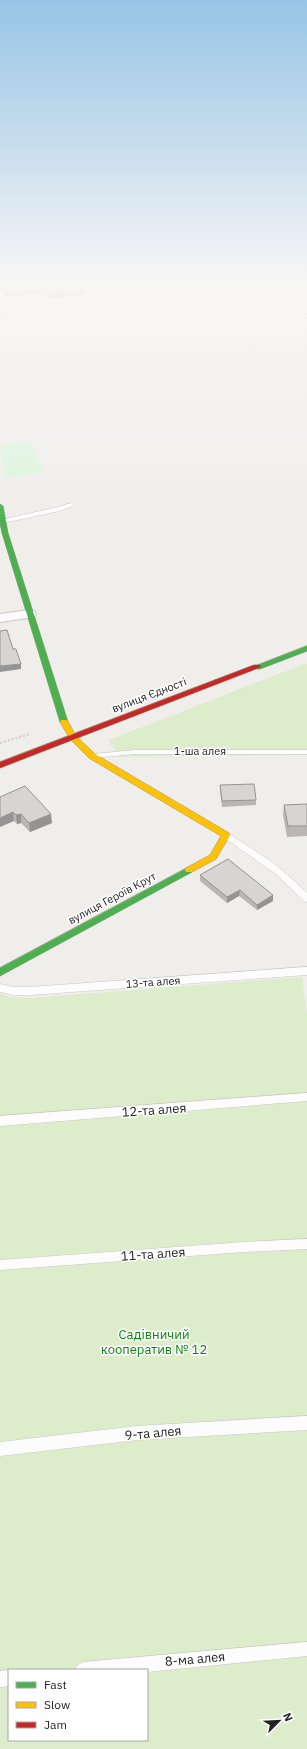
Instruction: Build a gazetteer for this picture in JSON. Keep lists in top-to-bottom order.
{
  "streets": {
    "street": ["вулиця Єдності", "вулиця Героїв Крут"],
    "lane": [
      "1-ша алея",
      "13-та алея",
      "12-та алея",
      "11-та алея",
      "9-та алея",
      "8-ма алея"
    ]
  },
  "parks": ["Садівничий кооператив № 12"],
  "legend": ["Fast", "Slow", "Jam"],
  "north": "top right"
}
